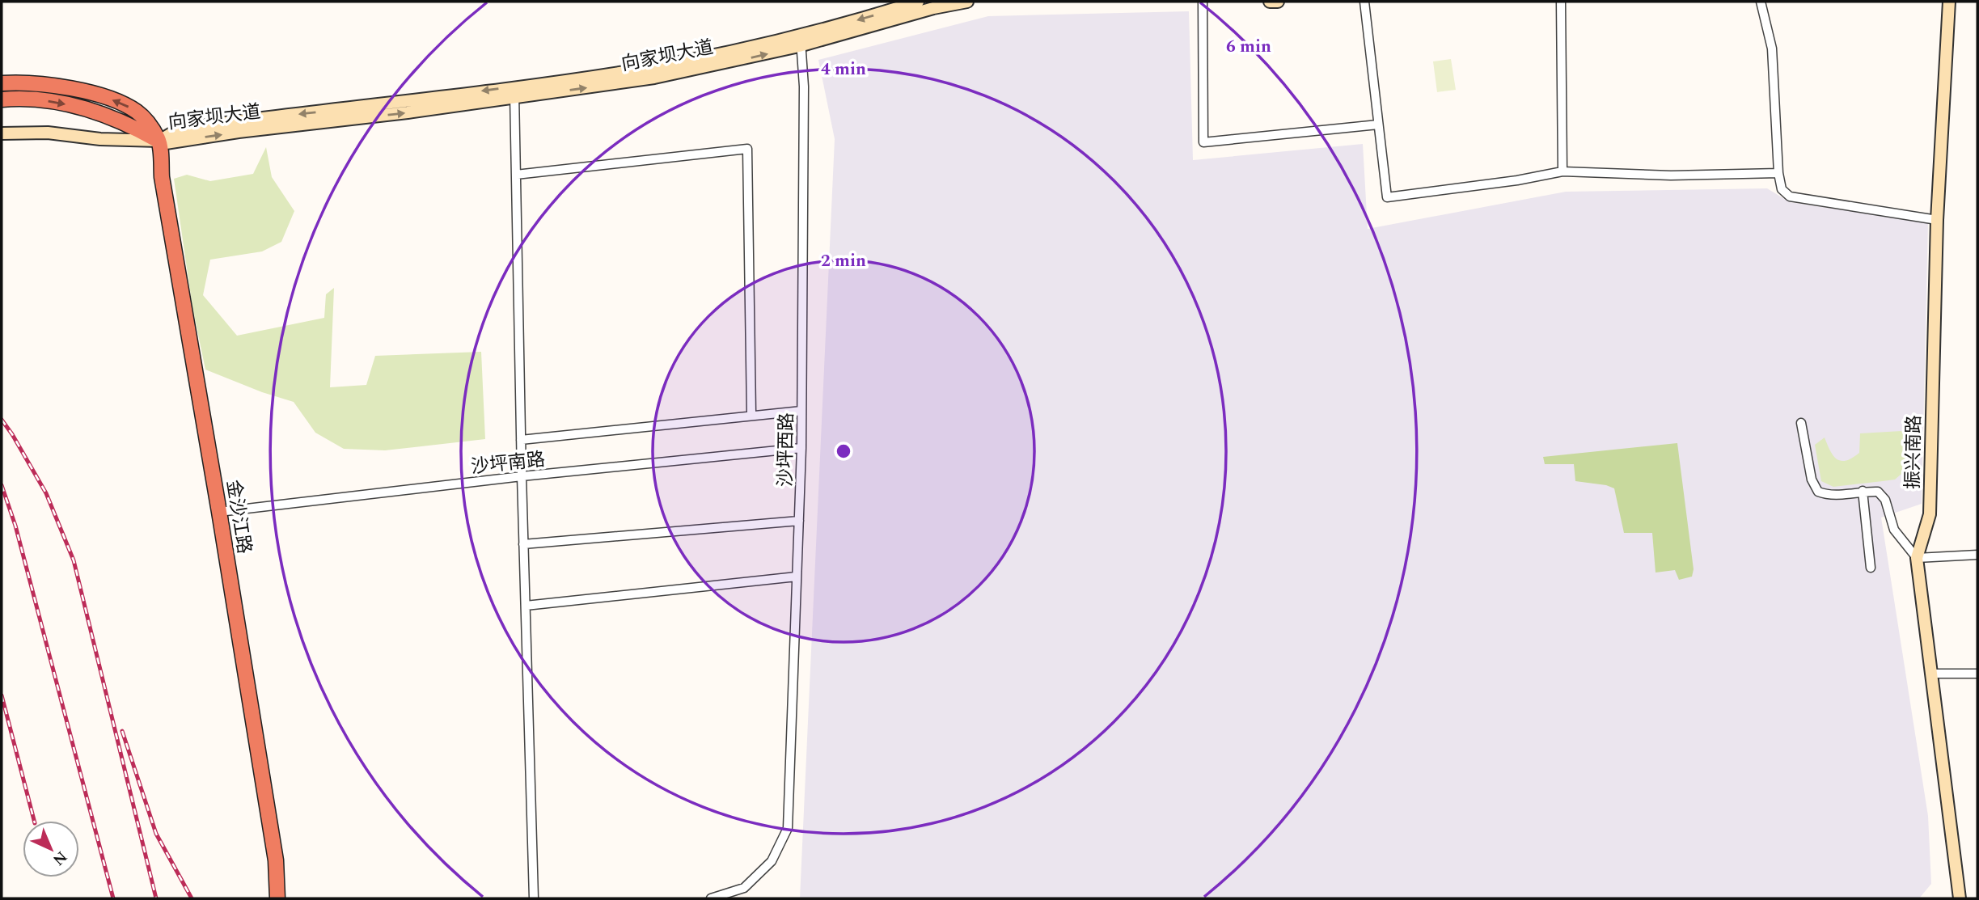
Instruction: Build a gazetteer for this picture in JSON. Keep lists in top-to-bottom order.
{
  "streets": {
    "highway": ["金沙江路"],
    "main road": ["向家坝大道", "振兴南路"],
    "street": ["沙坪西路", "沙坪南路"]
  },
  "crossings": [
    ["向家坝大道", "沙坪西路"],
    ["向家坝大道", "金沙江路"],
    ["沙坪西路", "沙坪南路"],
    ["沙坪南路", "金沙江路"]
  ],
  "north": "bottom right",
  "rings": ["6 min", "4 min", "2 min"]
}
